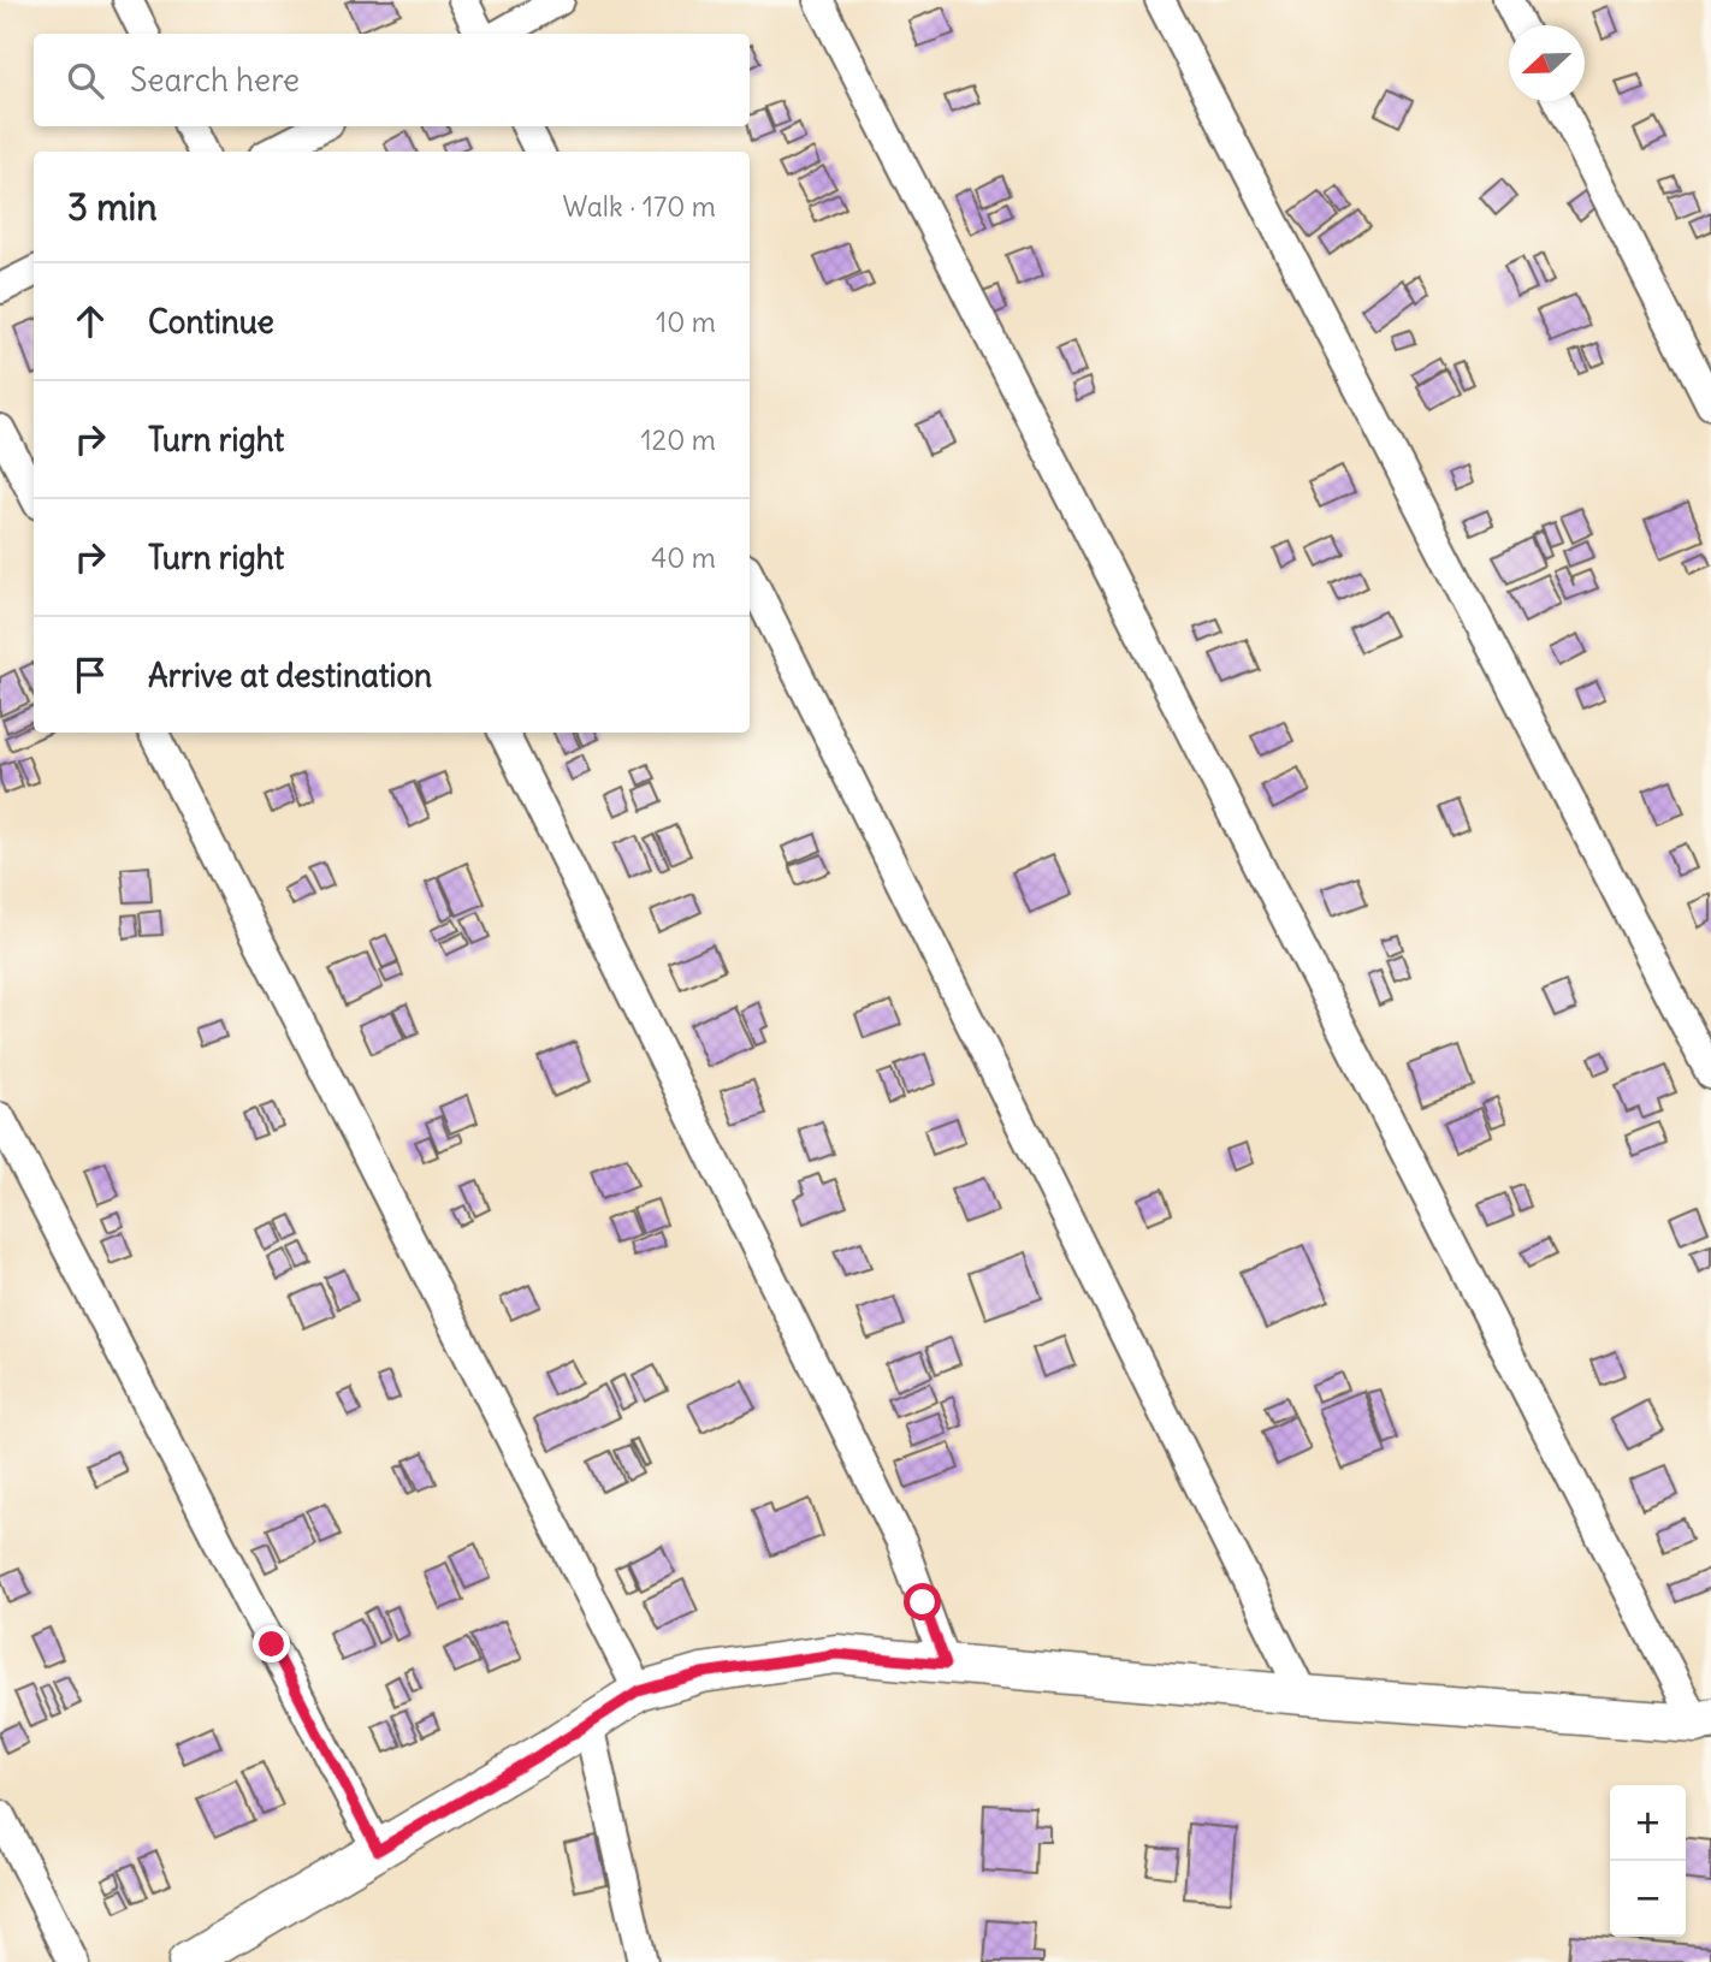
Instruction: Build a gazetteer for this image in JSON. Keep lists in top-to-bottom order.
{
  "north": "left",
  "page": {
    "search": "Search here",
    "heading": ["3 min", "Walk · 170 m"],
    "list": [
      ["Continue", "10 m"],
      ["Turn right", "120 m"],
      ["Turn right", "40 m"],
      "Arrive at destination"
    ],
    "map_buttons": ["+", "−"]
  }
}
